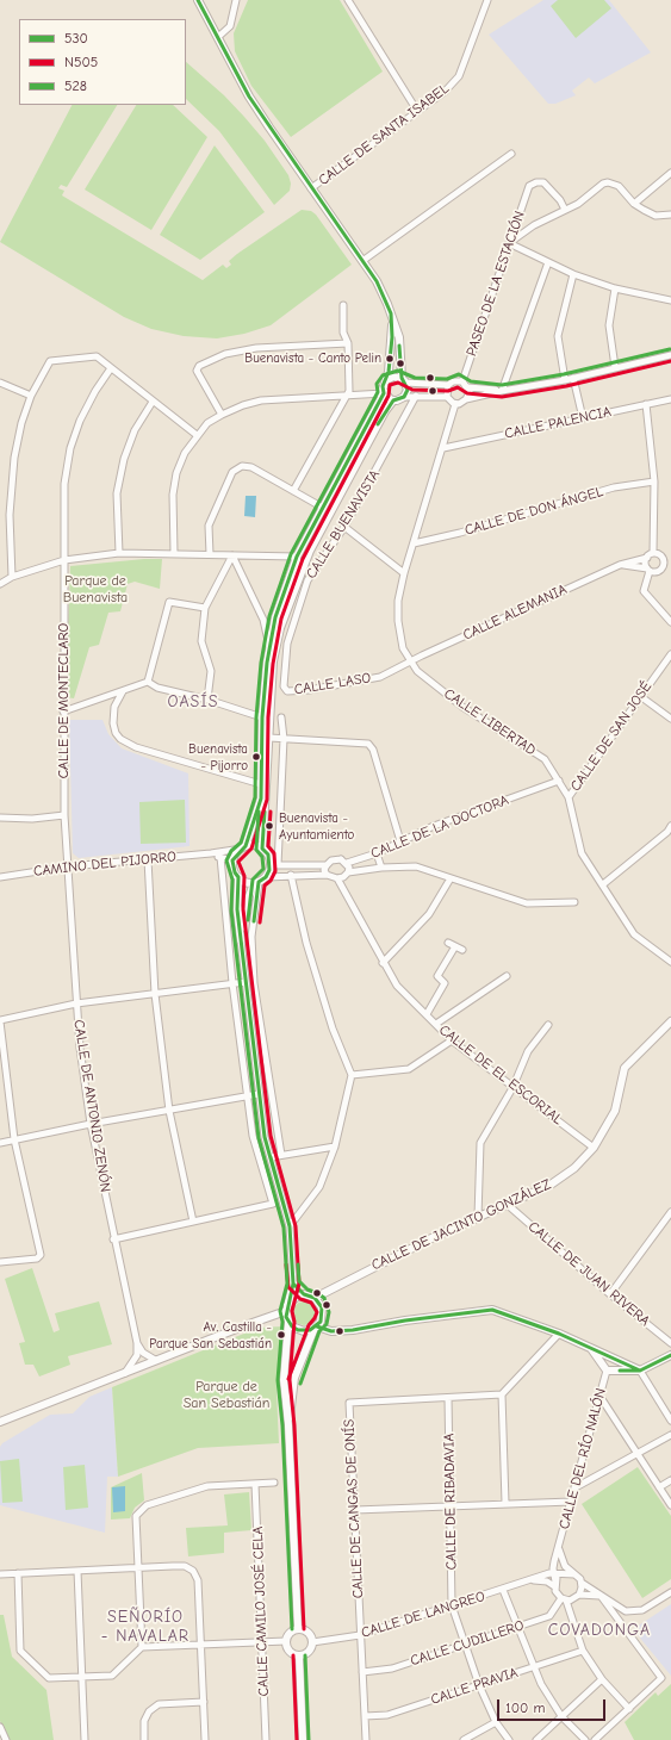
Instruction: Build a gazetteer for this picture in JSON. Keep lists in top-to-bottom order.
{
  "streets": {
    "street": [
      "CALLE DE SANTA ISABEL",
      "PASEO DE LA ESTACIÓN",
      "CALLE PALENCIA",
      "CALLE DE DON ÁNGEL",
      "CALLE BUENAVISTA",
      "CALLE ALEMANIA",
      "CALLE LASO",
      "CALLE DE MONTECLARO",
      "CALLE LIBERTAD",
      "CALLE DE SAN JOSÉ",
      "CALLE DE LA DOCTORA",
      "CAMINO DEL PIJORRO",
      "CALLE DE EL ESCORIAL",
      "CALLE DE ANTONIO ZENÓN",
      "CALLE DE JACINTO GONZÁLEZ",
      "CALLE DE JUAN RIVERA",
      "CALLE DEL RÍO NALÓN",
      "CALLE DE RIBADAVIA",
      "CALLE DE CANGAS DE ONÍS",
      "CALLE CAMILO JOSÉ CELA",
      "CALLE DE LANGREO",
      "CALLE CUDILLERO",
      "CALLE PRAVIA"
    ]
  },
  "crossings": [
    ["PASEO DE LA ESTACIÓN", "CALLE LIBERTAD"],
    ["CALLE PALENCIA", "CALLE LIBERTAD"],
    ["CALLE DE DON ÁNGEL", "CALLE LIBERTAD"],
    ["CALLE BUENAVISTA", "CALLE LASO"],
    ["CALLE BUENAVISTA", "CAMINO DEL PIJORRO"],
    ["CALLE ALEMANIA", "CALLE LASO"],
    ["CALLE ALEMANIA", "CALLE LIBERTAD"],
    ["CALLE LASO", "CALLE LIBERTAD"],
    ["CALLE DE MONTECLARO", "CAMINO DEL PIJORRO"],
    ["CALLE DE MONTECLARO", "CALLE DE ANTONIO ZENÓN"],
    ["CALLE LIBERTAD", "CALLE DE SAN JOSÉ"],
    ["CALLE LIBERTAD", "CALLE DE LA DOCTORA"],
    ["CALLE DE LA DOCTORA", "CALLE DE EL ESCORIAL"],
    ["CAMINO DEL PIJORRO", "CALLE DE ANTONIO ZENÓN"],
    ["CALLE DE EL ESCORIAL", "CALLE DE JACINTO GONZÁLEZ"],
    ["CALLE DE JACINTO GONZÁLEZ", "CALLE DE JUAN RIVERA"],
    ["CALLE DEL RÍO NALÓN", "CALLE CUDILLERO"],
    ["CALLE DE RIBADAVIA", "CALLE DE CANGAS DE ONÍS"],
    ["CALLE DE RIBADAVIA", "CALLE DE LANGREO"],
    ["CALLE DE RIBADAVIA", "CALLE CUDILLERO"],
    ["CALLE DE RIBADAVIA", "CALLE PRAVIA"],
    ["CALLE DE CANGAS DE ONÍS", "CALLE DE LANGREO"],
    ["CALLE DE CANGAS DE ONÍS", "CALLE CUDILLERO"],
    ["CALLE DE CANGAS DE ONÍS", "CALLE PRAVIA"]
  ],
  "districts": ["OASÍS", "SEÑORÍO - NAVALAR", "COVADONGA"],
  "parks": ["Parque de Buenavista", "Parque de San Sebastián"],
  "places": [
    "Buenavista - Canto Pelin",
    "Buenavista - Pijorro",
    "Buenavista - Ayuntamiento",
    "Av. Castilla - Parque San Sebastián"
  ],
  "lines": ["transit line 530", "transit line 528", "transit line N505"],
  "legend": ["530", "N505", "528"],
  "scale_bar": "100 m"
}
